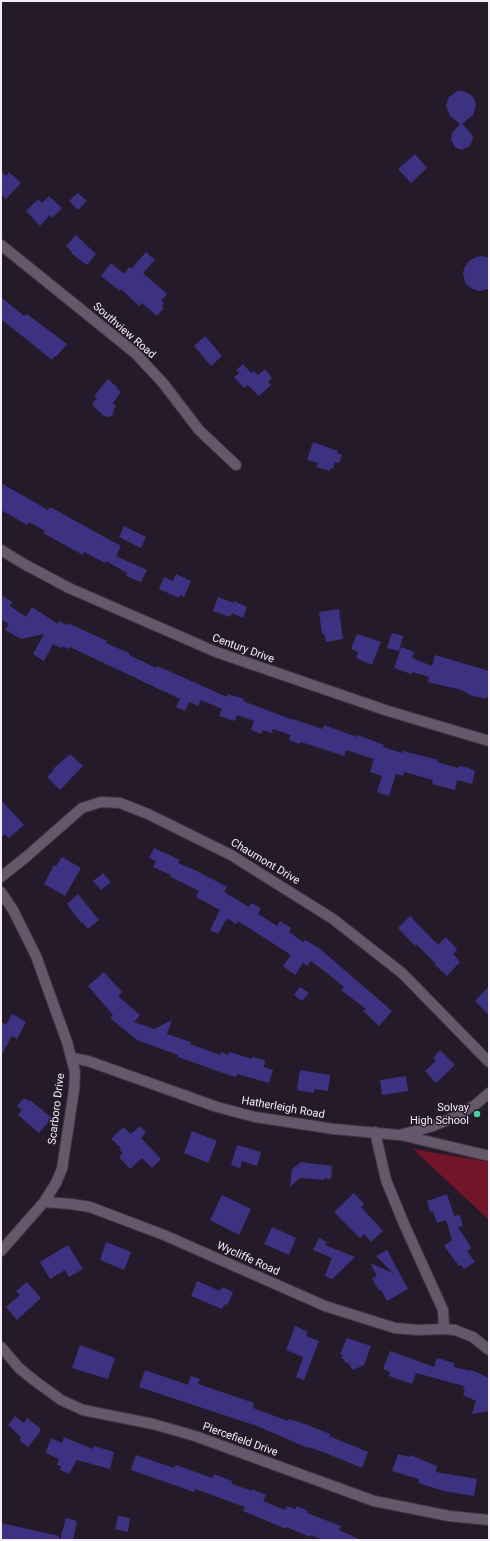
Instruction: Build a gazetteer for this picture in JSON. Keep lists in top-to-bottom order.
{
  "streets": {
    "street": [
      "Southview Road",
      "Century Drive",
      "Chaumont Drive",
      "Hatherleigh Road",
      "Scarboro Drive",
      "Wycliffe Road",
      "Piercefield Drive"
    ]
  },
  "crossings": [
    ["Hatherleigh Road", "Scarboro Drive"],
    ["Scarboro Drive", "Wycliffe Road"]
  ],
  "places": ["Solvay High School"]
}
